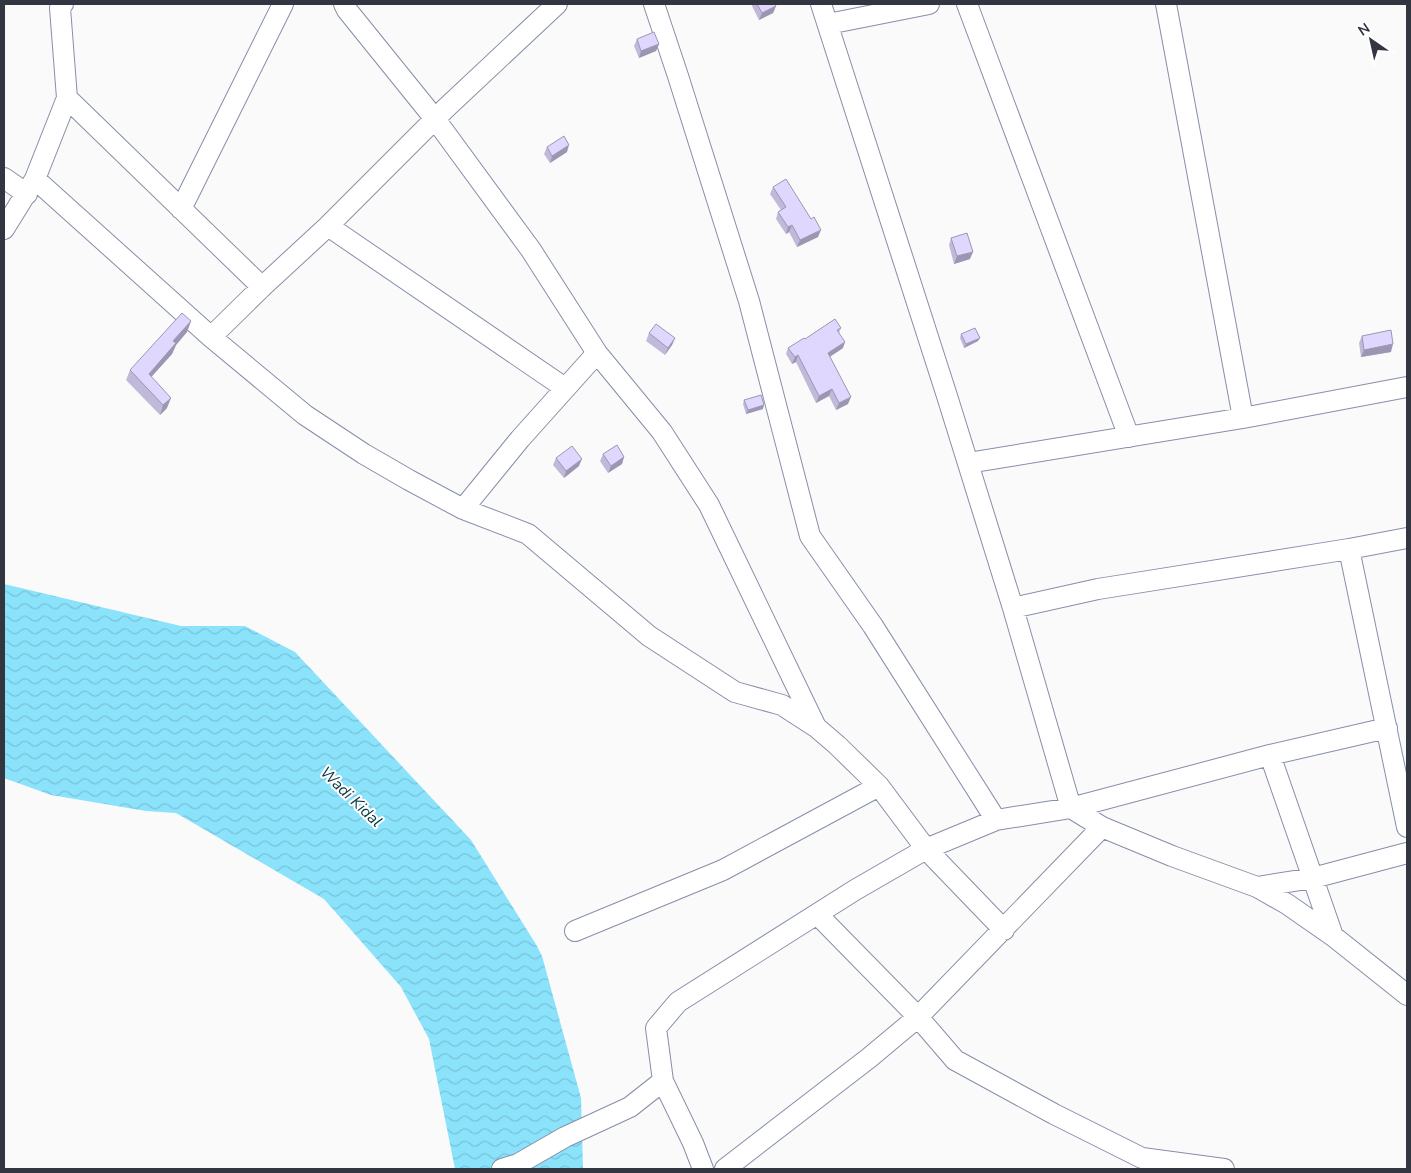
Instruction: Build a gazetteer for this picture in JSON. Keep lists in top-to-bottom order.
{
  "water": ["Wadi Kidal"],
  "north": "top left"
}
